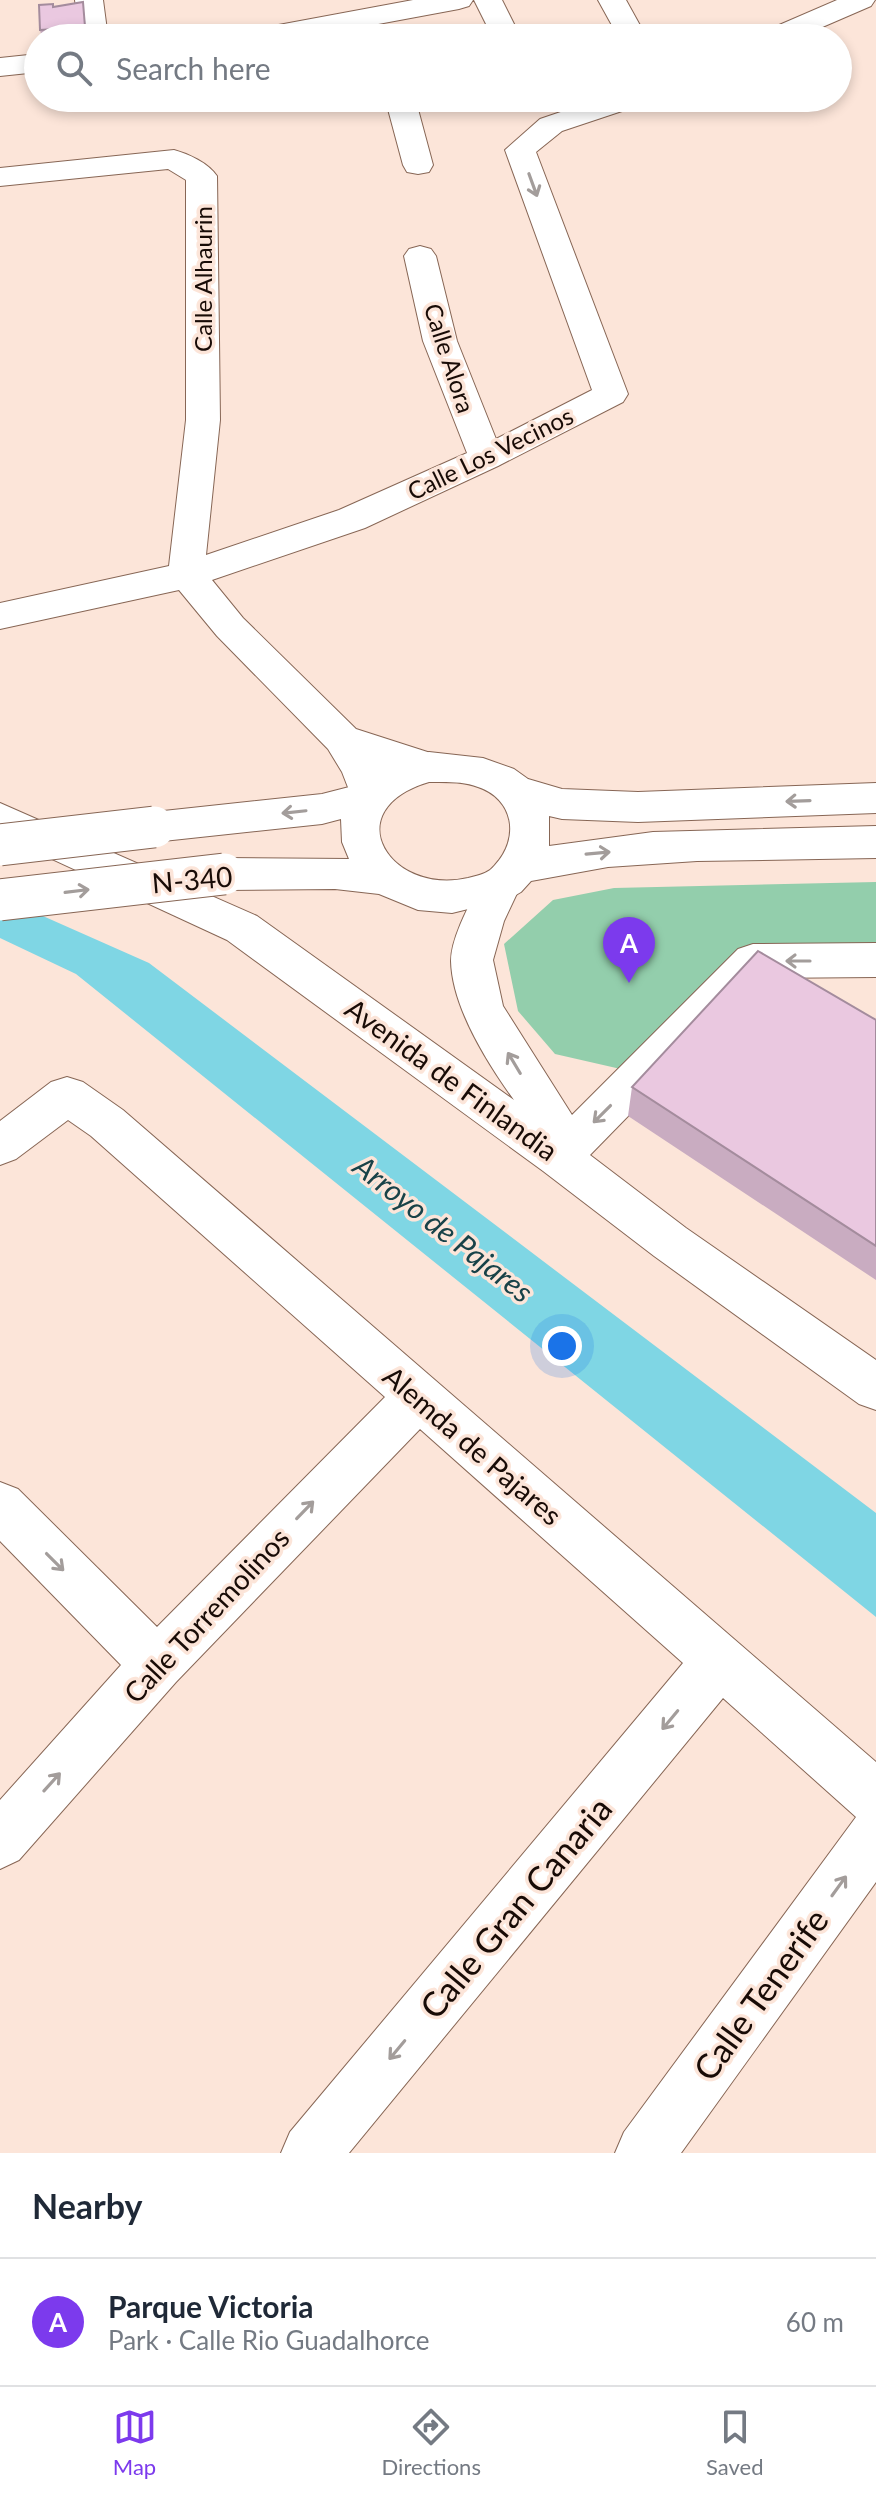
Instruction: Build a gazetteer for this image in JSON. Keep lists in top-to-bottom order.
{
  "streets": {
    "street": [
      "Calle Alhaurin",
      "Calle Alora",
      "Calle Los Vecinos",
      "N-340",
      "Avenida de Finlandia",
      "Alemda de Pajares",
      "Calle Torremolinos",
      "Calle Gran Canaria",
      "Calle Tenerife"
    ]
  },
  "crossings": [
    ["Calle Alhaurin", "Calle Los Vecinos"],
    ["Calle Alora", "Calle Los Vecinos"],
    ["Alemda de Pajares", "Calle Torremolinos"],
    ["Alemda de Pajares", "Calle Gran Canaria"]
  ],
  "one_way": ["Calle Torremolinos", "Calle Gran Canaria", "Calle Tenerife"],
  "water": ["Arroyo de Pajares"],
  "page": {
    "search": "Search here",
    "pins": "A",
    "heading": "Nearby",
    "list": [
      {
        "mark": "A",
        "name": "Parque Victoria",
        "note": "Park · Calle Rio Guadalhorce",
        "value": "60 m"
      }
    ],
    "nav": ["Map", "Directions", "Saved"]
  }
}
